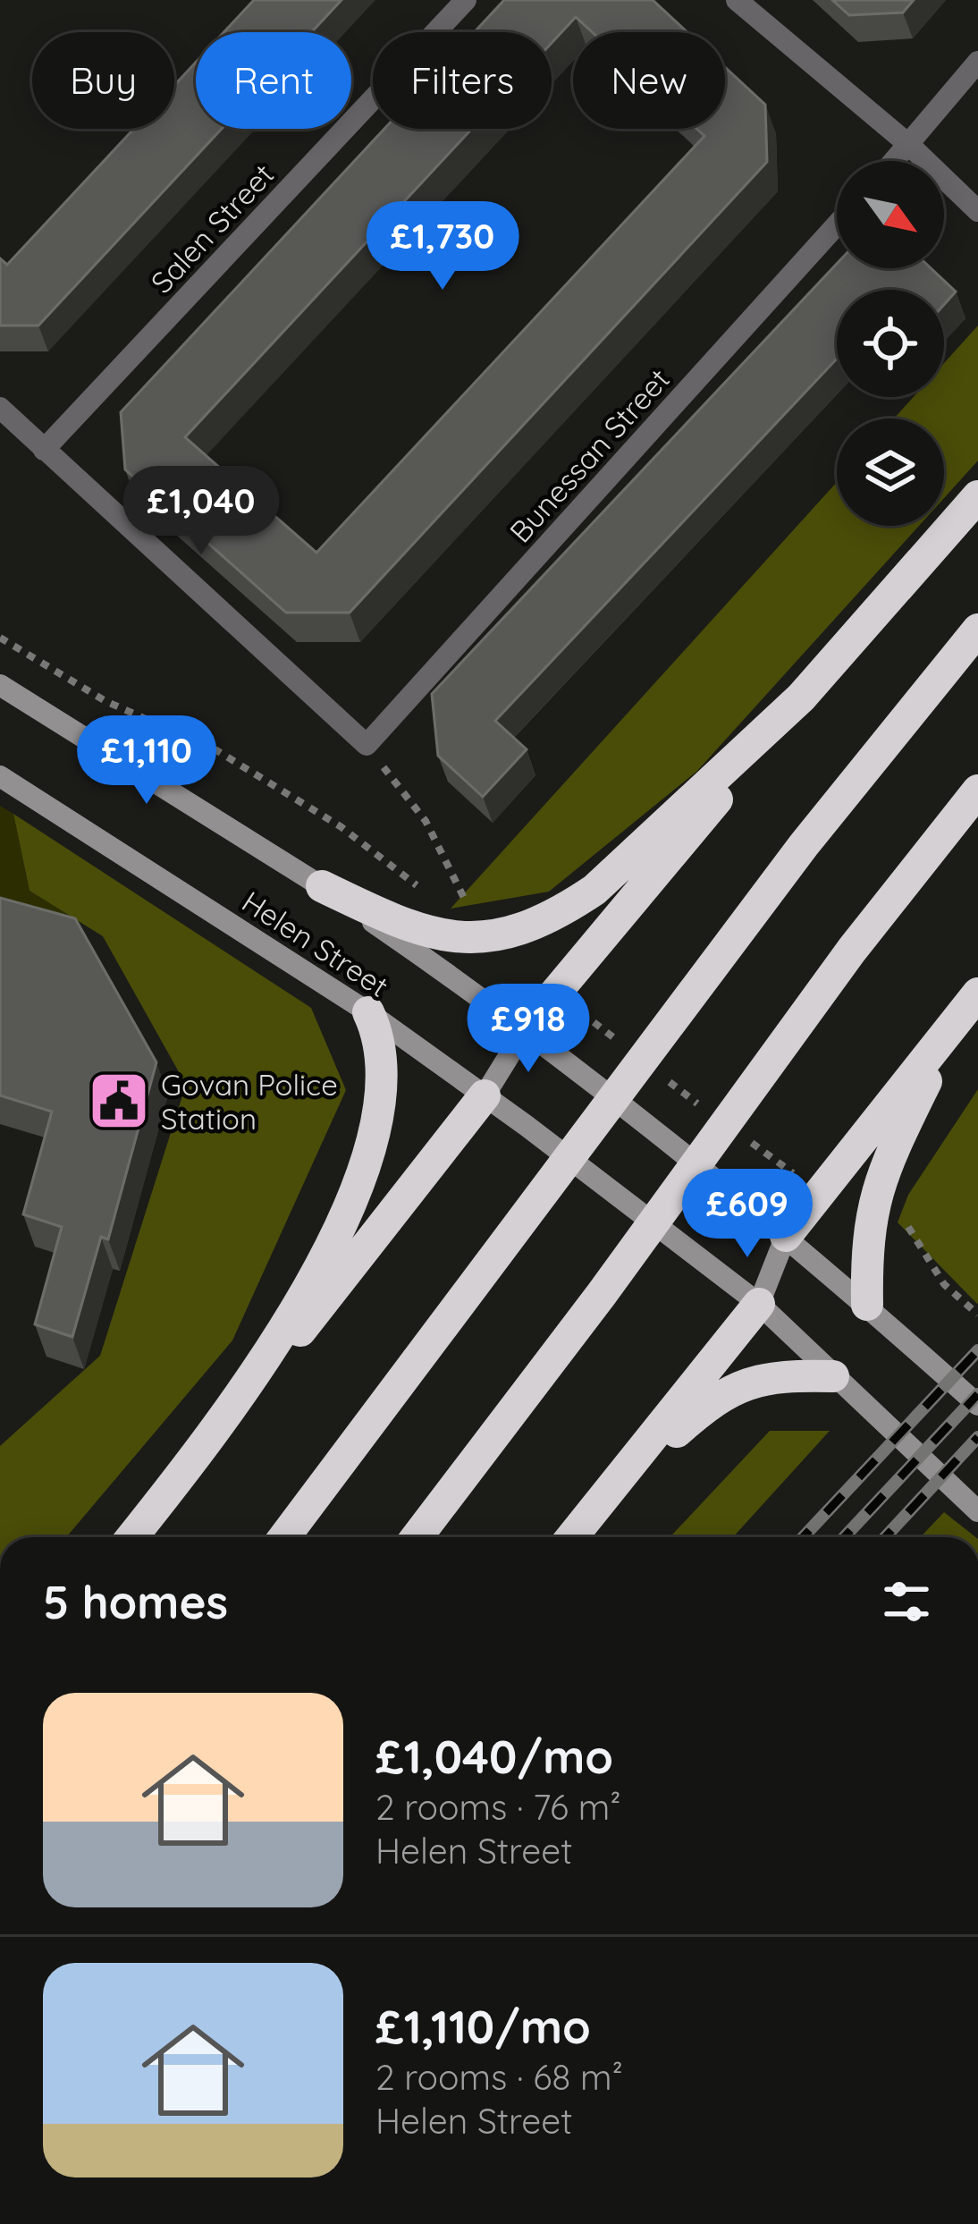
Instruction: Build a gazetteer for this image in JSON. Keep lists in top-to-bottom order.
{
  "streets": {
    "street": ["Salen Street", "Bunessan Street", "Helen Street"]
  },
  "places": {
    "public building": ["Govan Police Station"]
  },
  "north": "bottom right",
  "page": {
    "chip": [
      "Buy",
      "Rent",
      "Filters",
      "New"
    ],
    "price": [
      "£1,730",
      "£1,040",
      "£1,110",
      "£918",
      "£609"
    ],
    "heading": "5 homes",
    "list": [
      {
        "name": "£1,040/mo",
        "note": "2 rooms · 76 m² · Helen Street"
      },
      {
        "name": "£1,110/mo",
        "note": "2 rooms · 68 m² · Helen Street"
      }
    ]
  }
}
